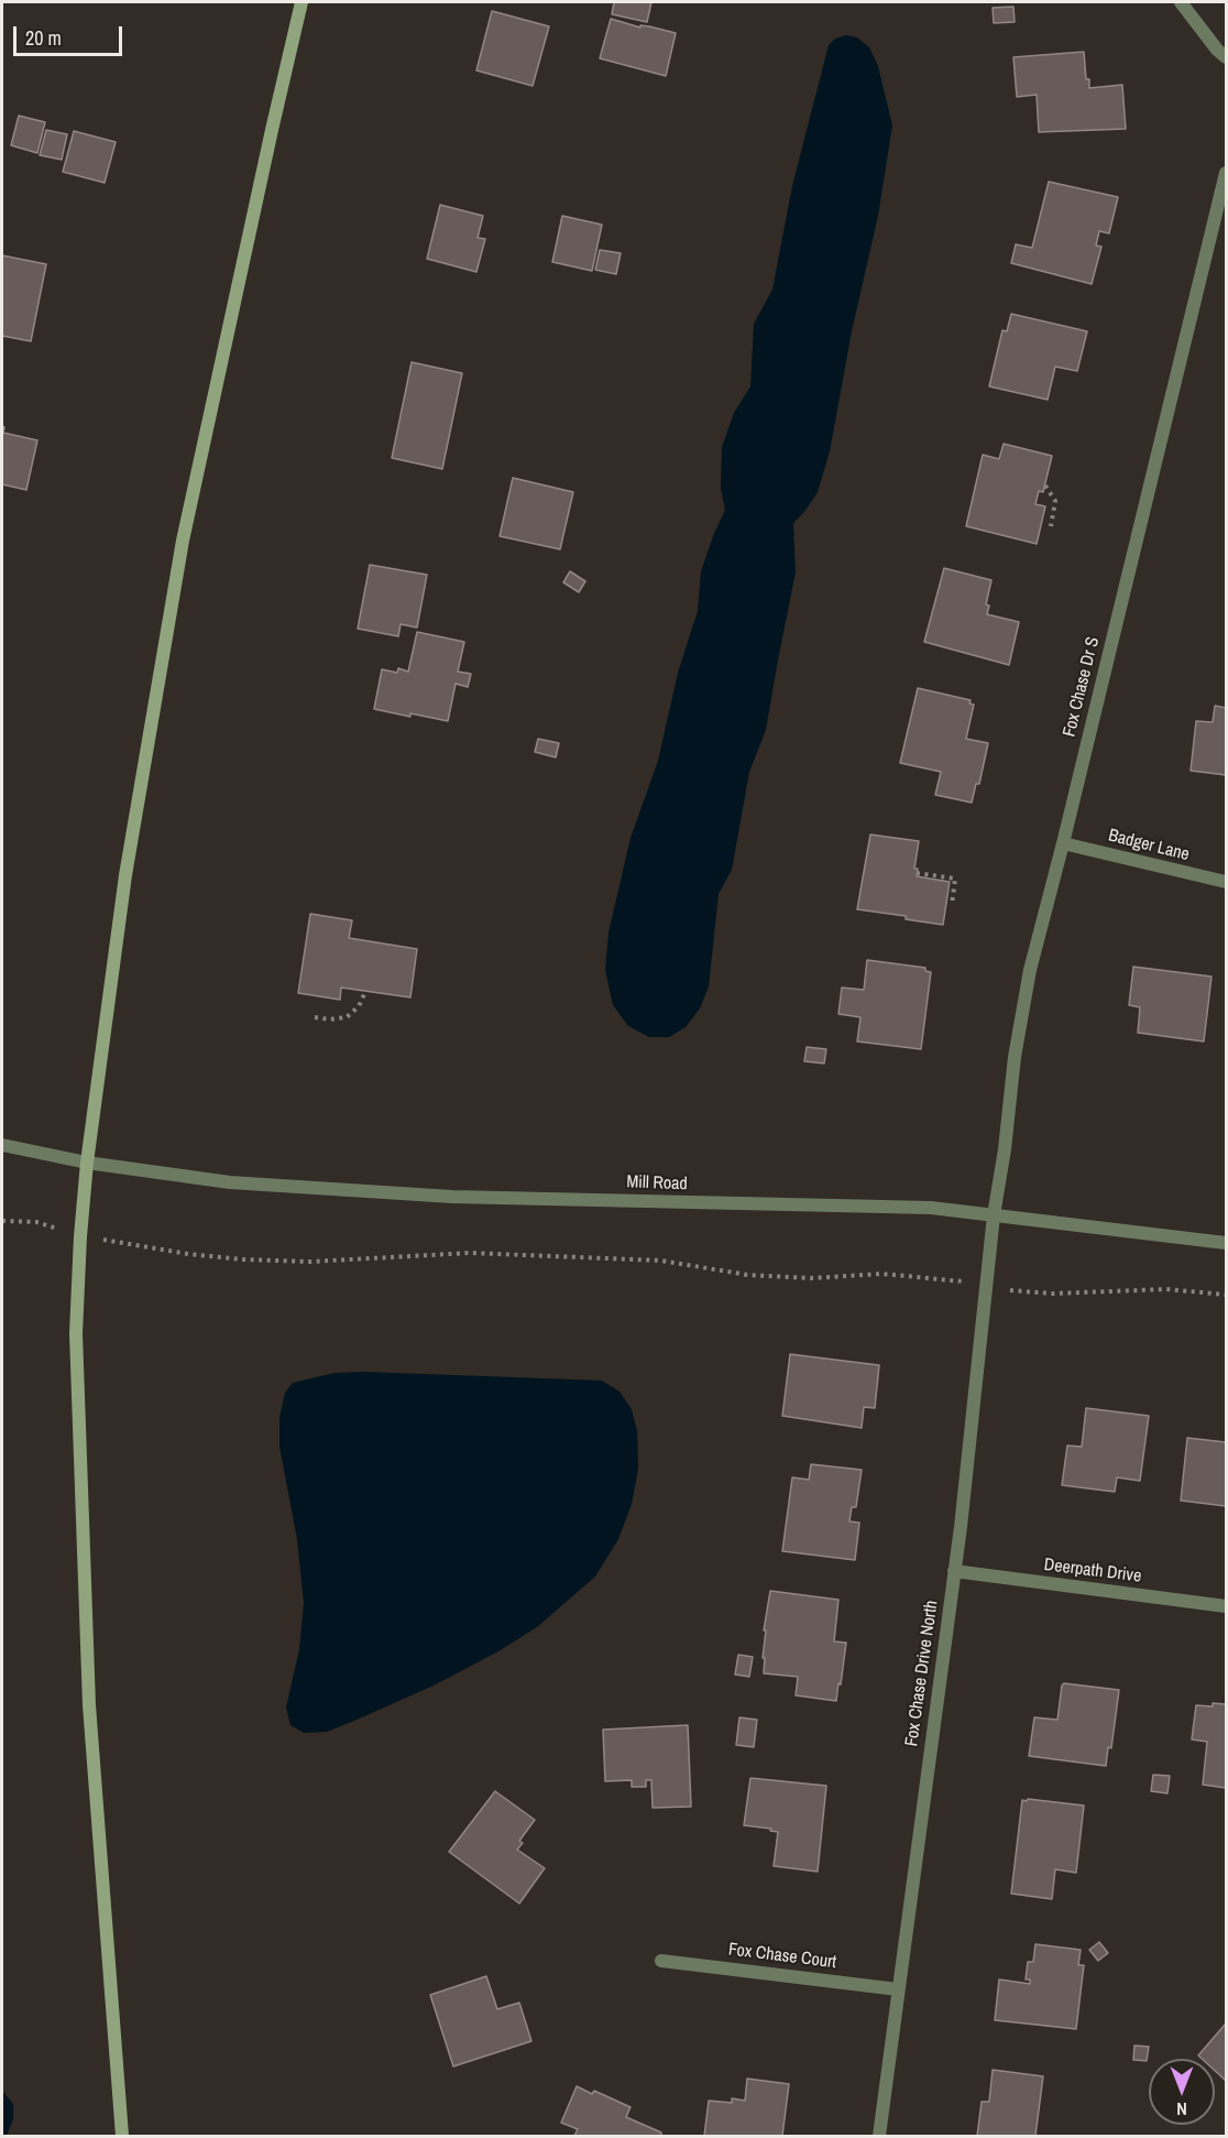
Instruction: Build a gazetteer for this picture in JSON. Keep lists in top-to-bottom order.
{
  "streets": {
    "street": [
      "Fox Chase Dr S",
      "Badger Lane",
      "Mill Road",
      "Deerpath Drive",
      "Fox Chase Drive North",
      "Fox Chase Court"
    ]
  },
  "crossings": [
    ["Fox Chase Dr S", "Badger Lane"],
    ["Fox Chase Dr S", "Mill Road"],
    ["Fox Chase Dr S", "Fox Chase Drive North"],
    ["Mill Road", "Fox Chase Drive North"],
    ["Deerpath Drive", "Fox Chase Drive North"],
    ["Fox Chase Drive North", "Fox Chase Court"]
  ],
  "scale_bar": "20 m",
  "north": "bottom"
}
